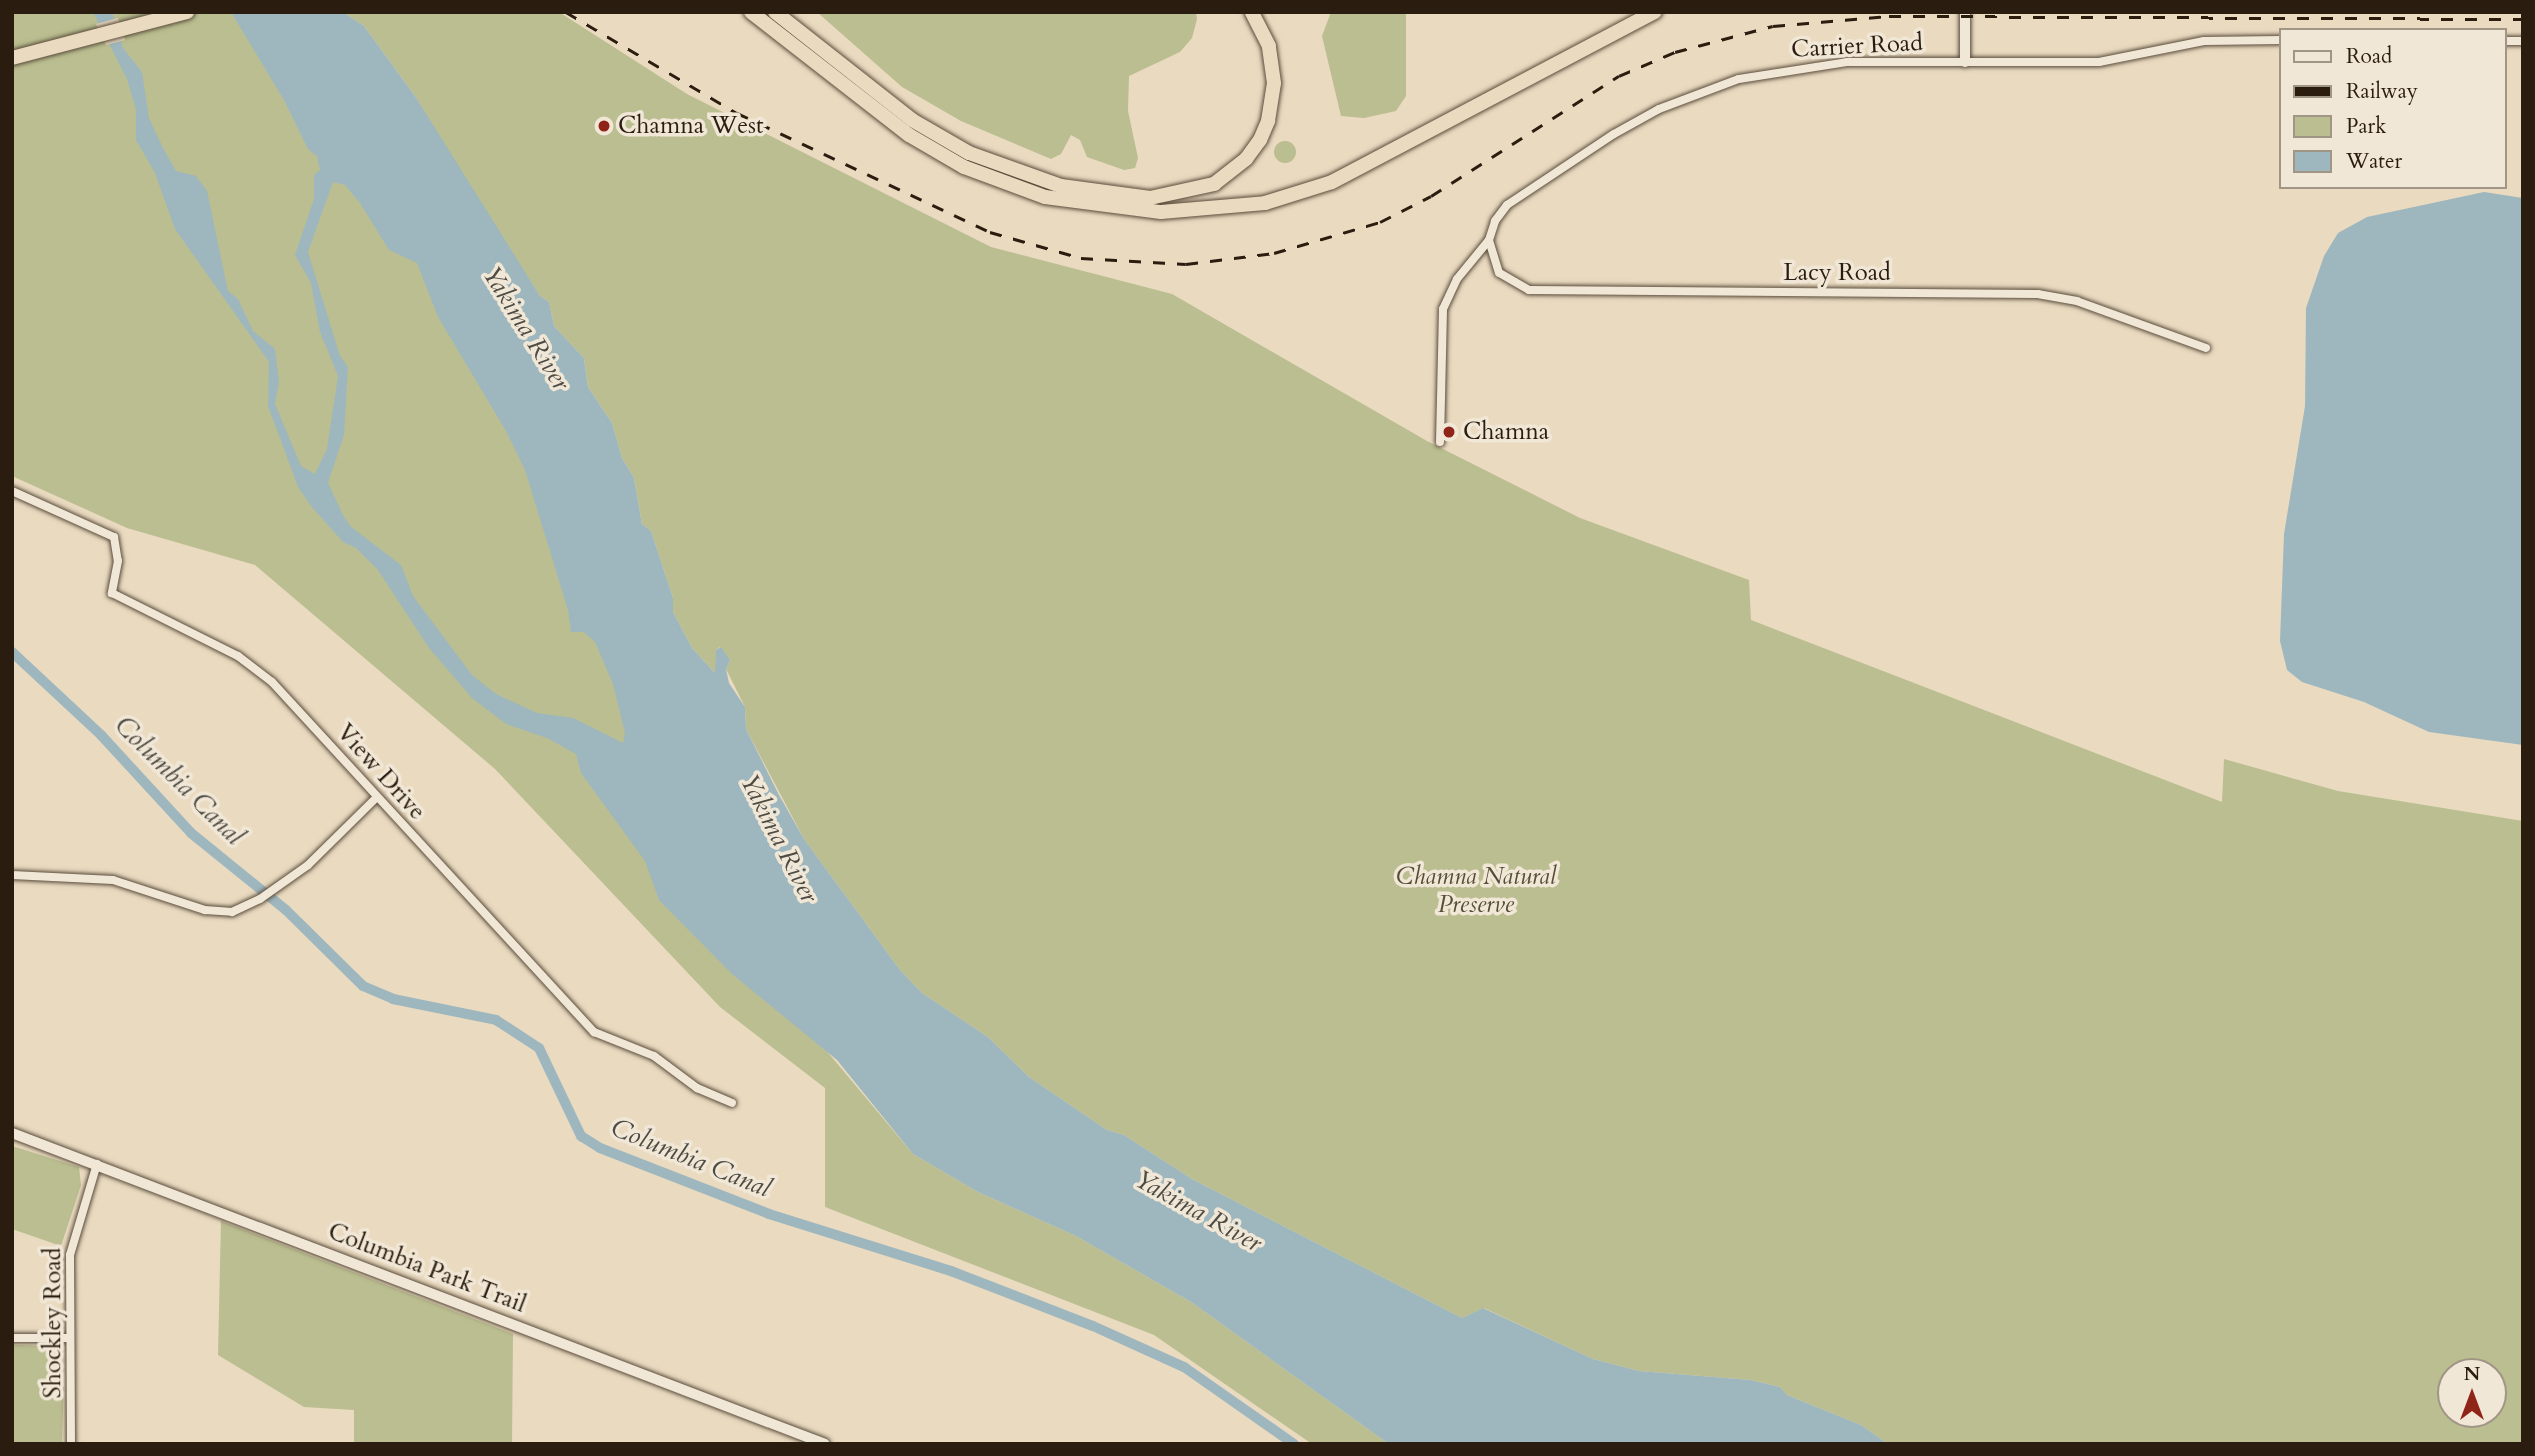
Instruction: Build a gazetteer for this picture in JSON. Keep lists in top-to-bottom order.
{
  "streets": {
    "main road": ["Columbia Park Trail"],
    "street": [
      "Carrier Road",
      "Lacy Road",
      "View Drive",
      "Shockley Road"
    ]
  },
  "crossings": [
    ["Carrier Road", "Lacy Road"],
    ["Columbia Park Trail", "Shockley Road"]
  ],
  "water": ["Yakima River", "Columbia Canal"],
  "parks": ["Chamna Natural Preserve"],
  "places": ["Chamna West", "Chamna"],
  "legend": [
    "Road",
    "Railway",
    "Park",
    "Water"
  ],
  "north": "top"
}
